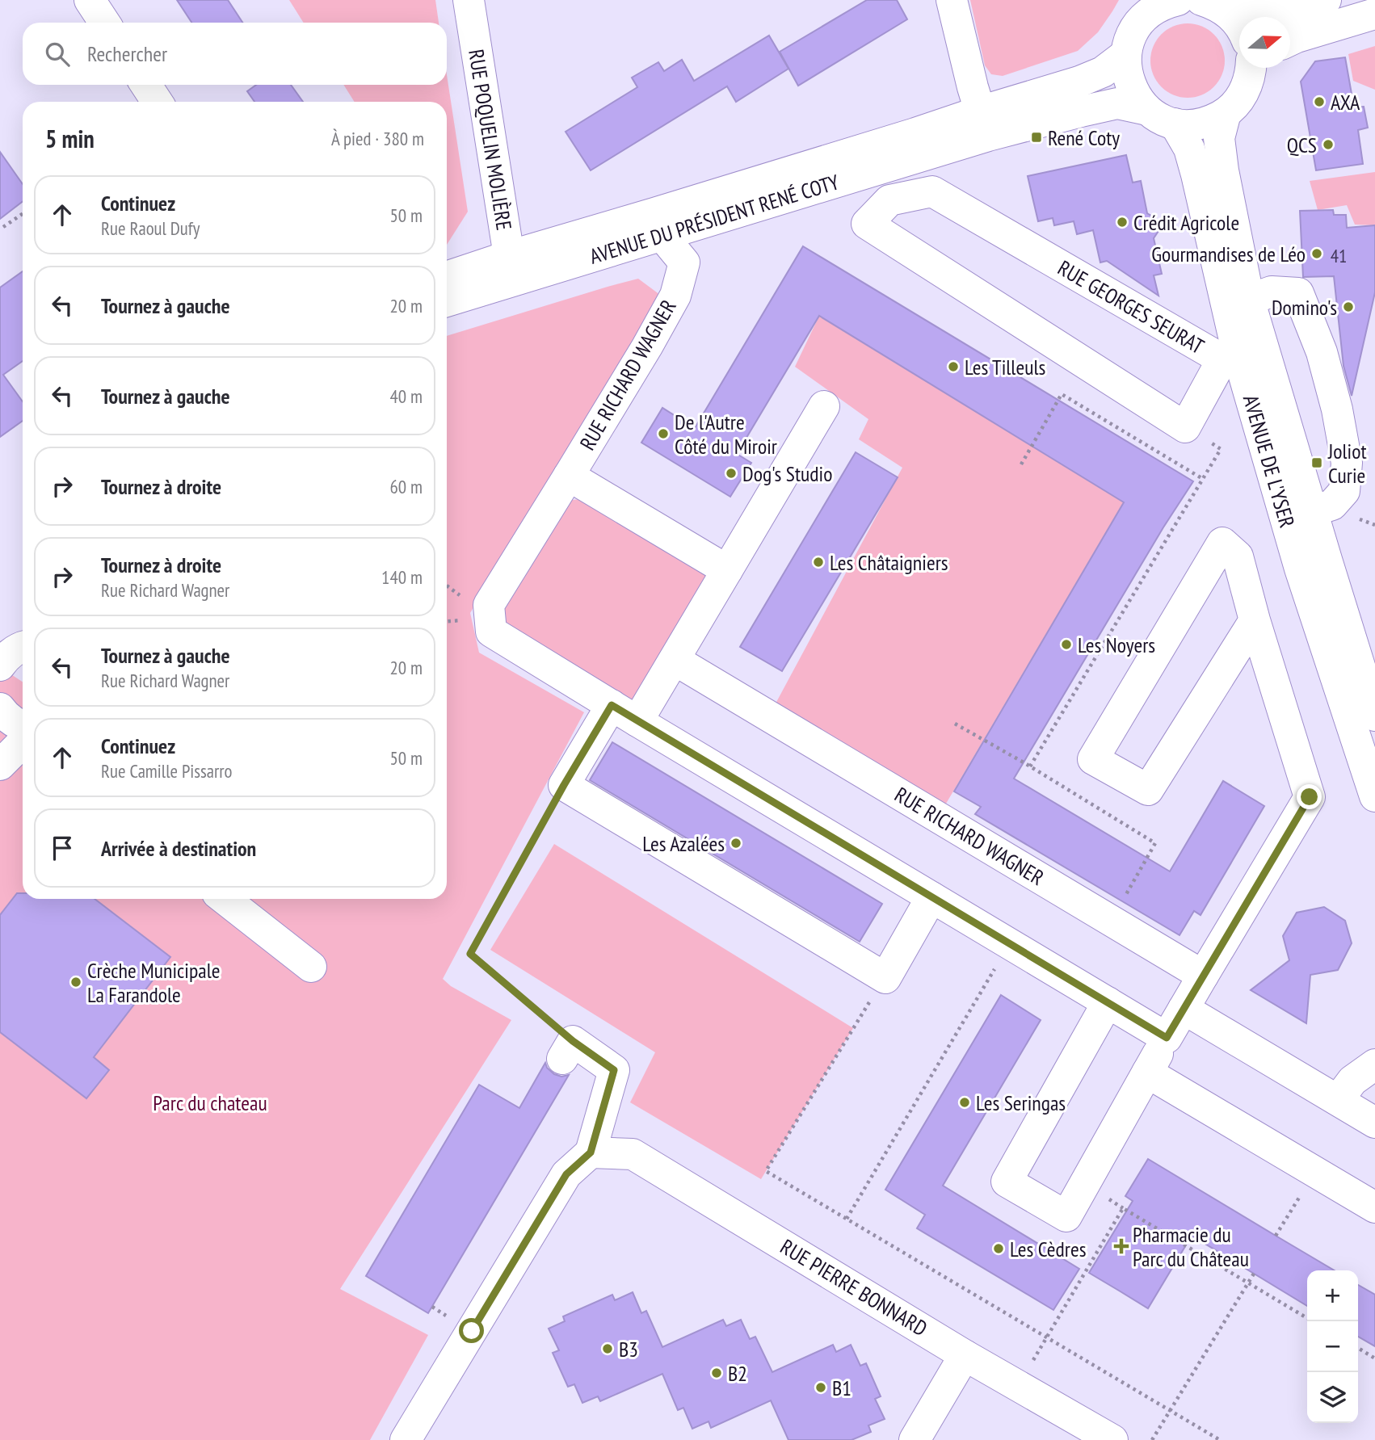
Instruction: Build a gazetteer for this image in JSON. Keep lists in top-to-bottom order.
{
  "streets": {
    "street": [
      "RUE POQUELIN MOLIÈRE",
      "AVENUE DU PRÉSIDENT RENÉ COTY",
      "RUE GEORGES SEURAT",
      "RUE RICHARD WAGNER",
      "AVENUE DE L'YSER",
      "RUE PIERRE BONNARD"
    ]
  },
  "crossings": [
    ["RUE POQUELIN MOLIÈRE", "AVENUE DU PRÉSIDENT RENÉ COTY"],
    ["AVENUE DU PRÉSIDENT RENÉ COTY", "RUE RICHARD WAGNER"],
    ["RUE GEORGES SEURAT", "AVENUE DE L'YSER"]
  ],
  "parks": ["Parc du chateau"],
  "places": {
    "other": [
      "AXA",
      "QCS",
      "Crédit Agricole",
      "Gourmandises de Léo",
      "Domino's",
      "Les Tilleuls",
      "De l'Autre Côté du Miroir",
      "Dog's Studio",
      "Les Châtaigniers",
      "Les Noyers",
      "Les Azalées",
      "Crèche Municipale La Farandole",
      "Les Seringas",
      "Les Cèdres",
      "B3",
      "B2",
      "B1"
    ],
    "transit": ["René Coty", "Joliot Curie"],
    "health": ["Pharmacie du Parc du Château"]
  },
  "house_numbers": ["41"],
  "north": "right",
  "page": {
    "search": "Rechercher",
    "heading": ["5 min", "À pied · 380 m"],
    "list": [
      ["Continuez", "Rue Raoul Dufy", "50 m"],
      ["Tournez à gauche", "20 m"],
      ["Tournez à gauche", "40 m"],
      ["Tournez à droite", "60 m"],
      ["Tournez à droite", "Rue Richard Wagner", "140 m"],
      ["Tournez à gauche", "Rue Richard Wagner", "20 m"],
      ["Continuez", "Rue Camille Pissarro", "50 m"],
      "Arrivée à destination"
    ],
    "map_buttons": ["+", "−"]
  }
}
